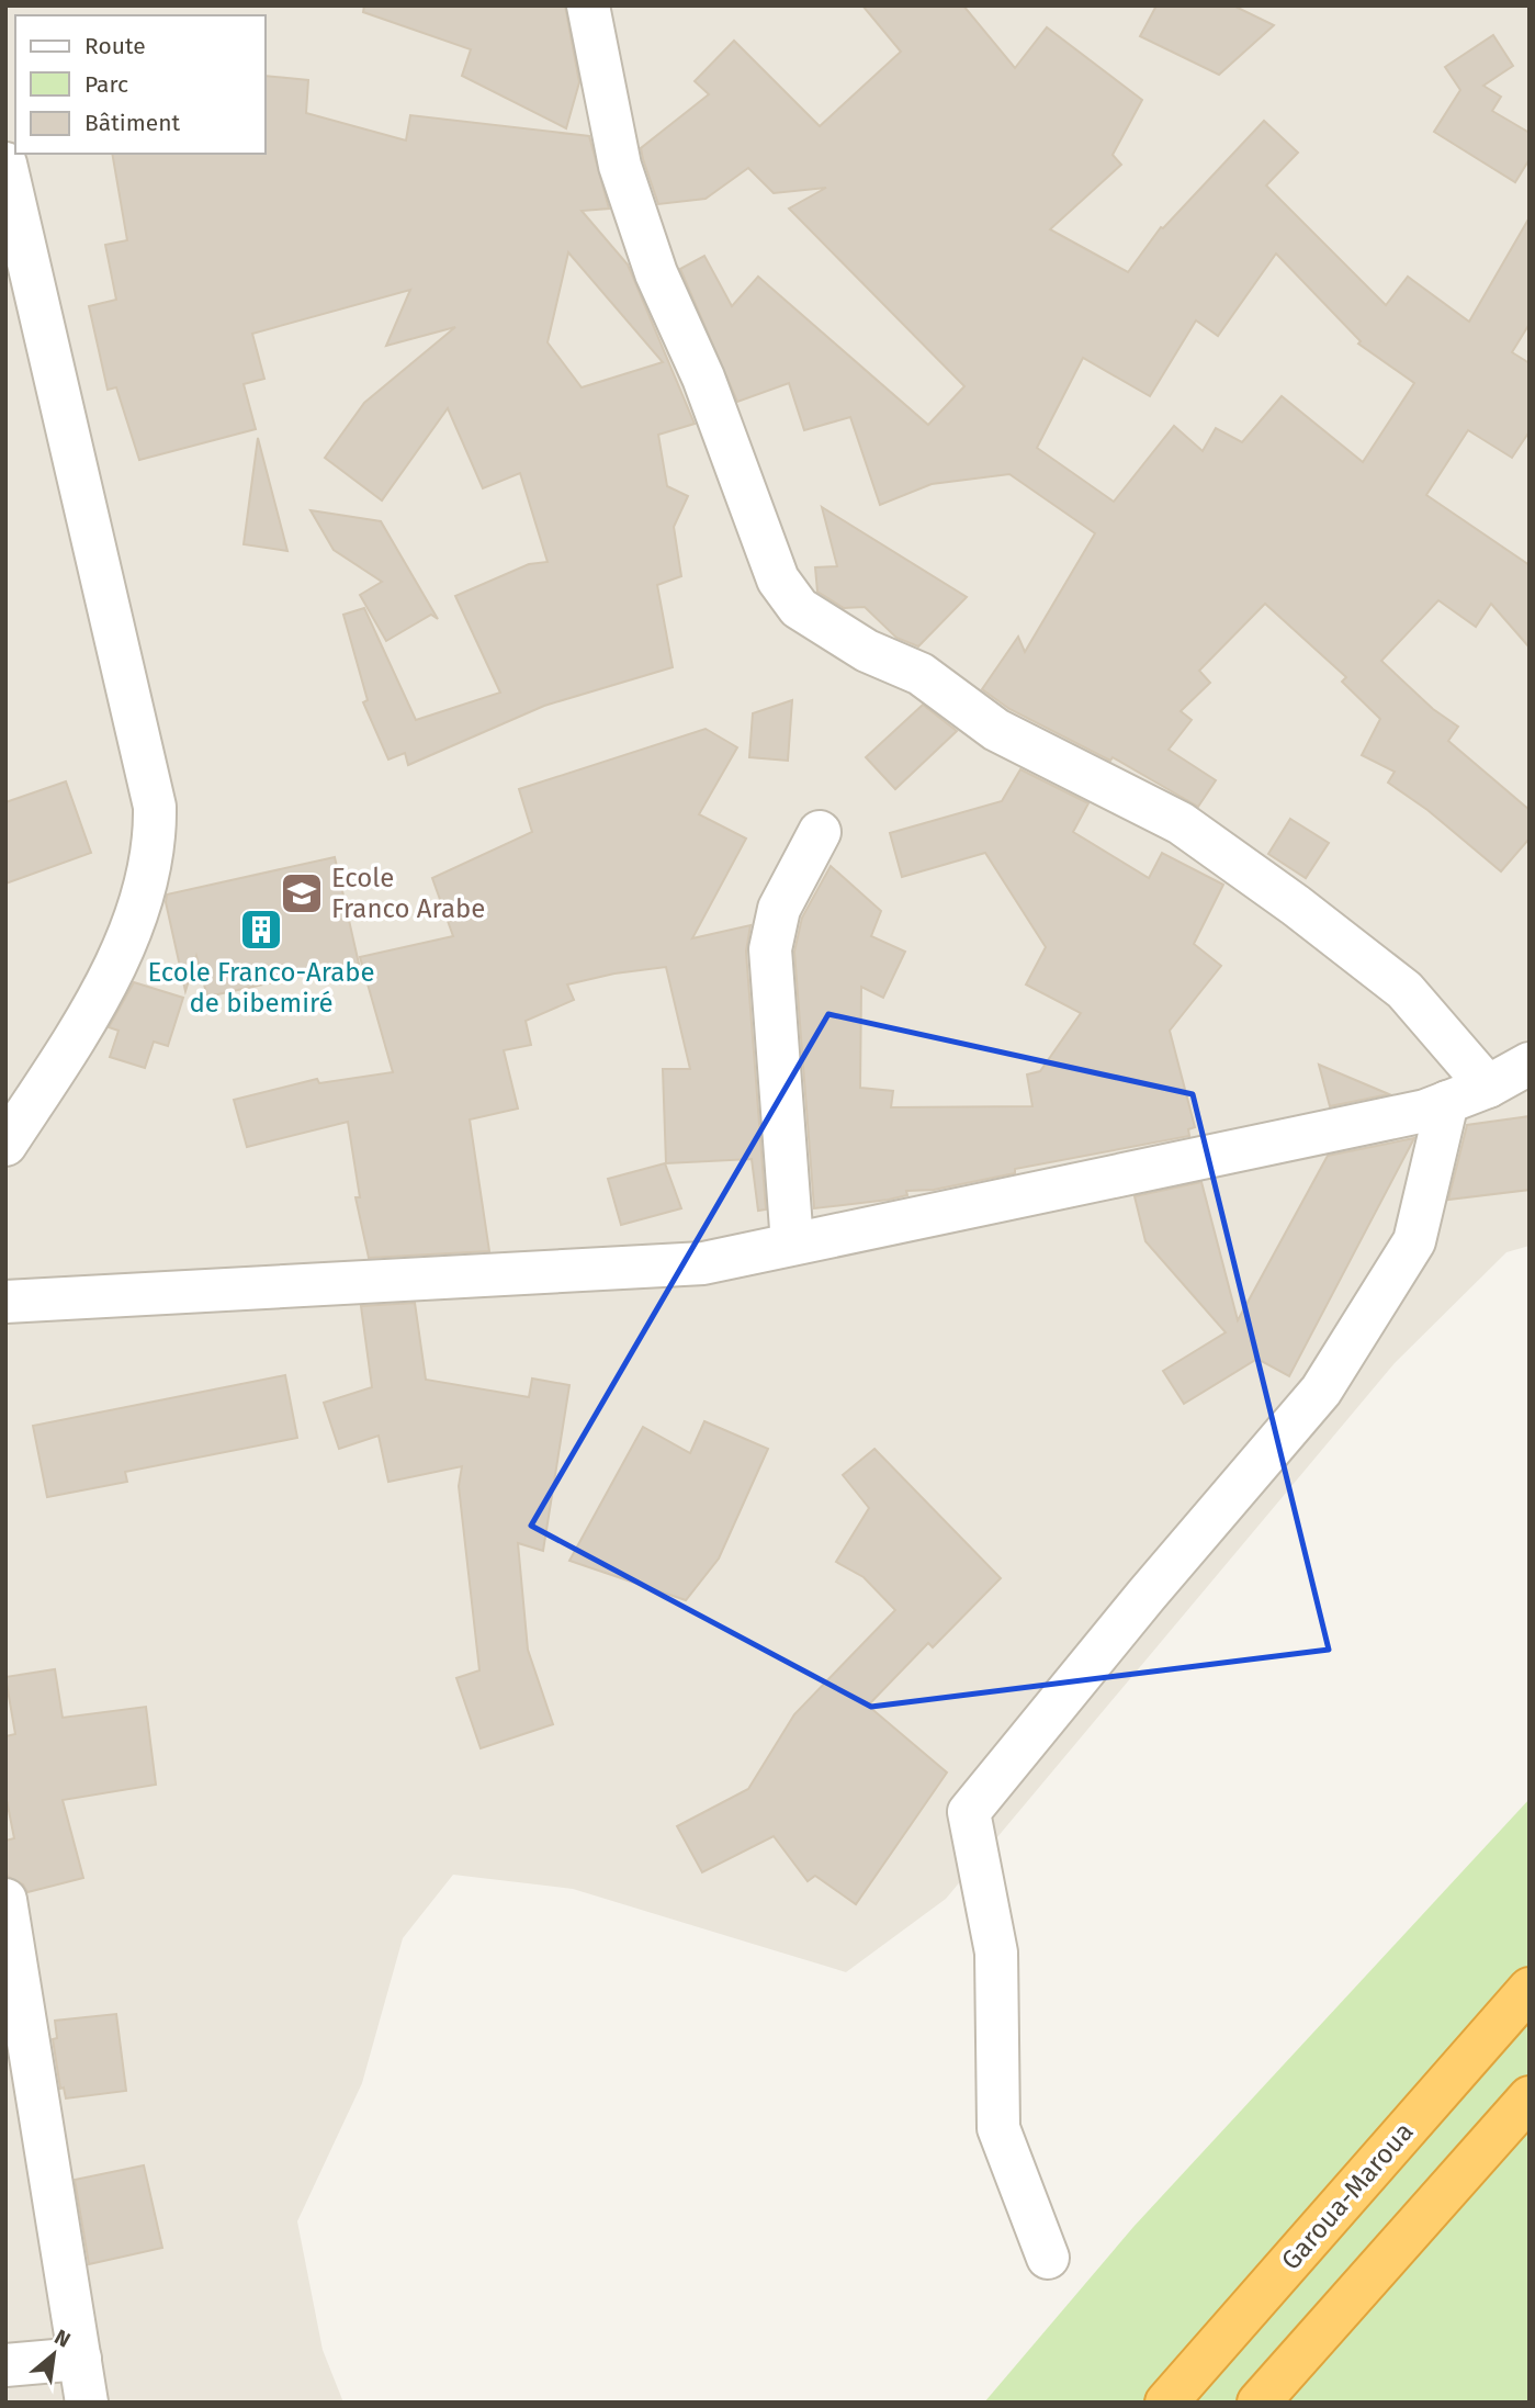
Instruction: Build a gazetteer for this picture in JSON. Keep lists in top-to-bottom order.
{
  "streets": {
    "highway": ["Garoua-Maroua"]
  },
  "places": {
    "school or university": ["Ecole Franco Arabe"],
    "building": ["Ecole Franco-Arabe de bibemiré"]
  },
  "legend": ["Route", "Parc", "Bâtiment"],
  "north": "top right"
}
